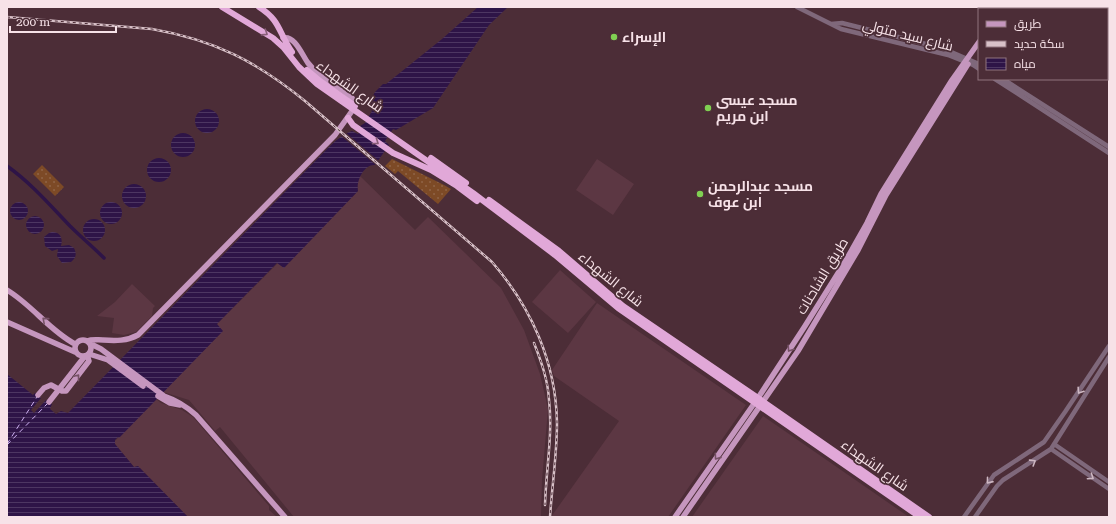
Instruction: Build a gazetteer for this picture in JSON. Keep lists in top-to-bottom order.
{
  "streets": {
    "highway": ["شارع الشهداء"],
    "main road": ["طريق الشاحنات"],
    "street": ["شارع سيد متولي"]
  },
  "crossings": [
    ["شارع سيد متولي", "طريق الشاحنات"],
    ["شارع الشهداء", "طريق الشاحنات"]
  ],
  "places": ["الإسراء", "مسجد عيسى ابن مريم", "مسجد عبدالرحمن ابن عوف"],
  "legend": ["طريق", "سكة حديد", "مياه"],
  "scale_bar": "200 m"
}
